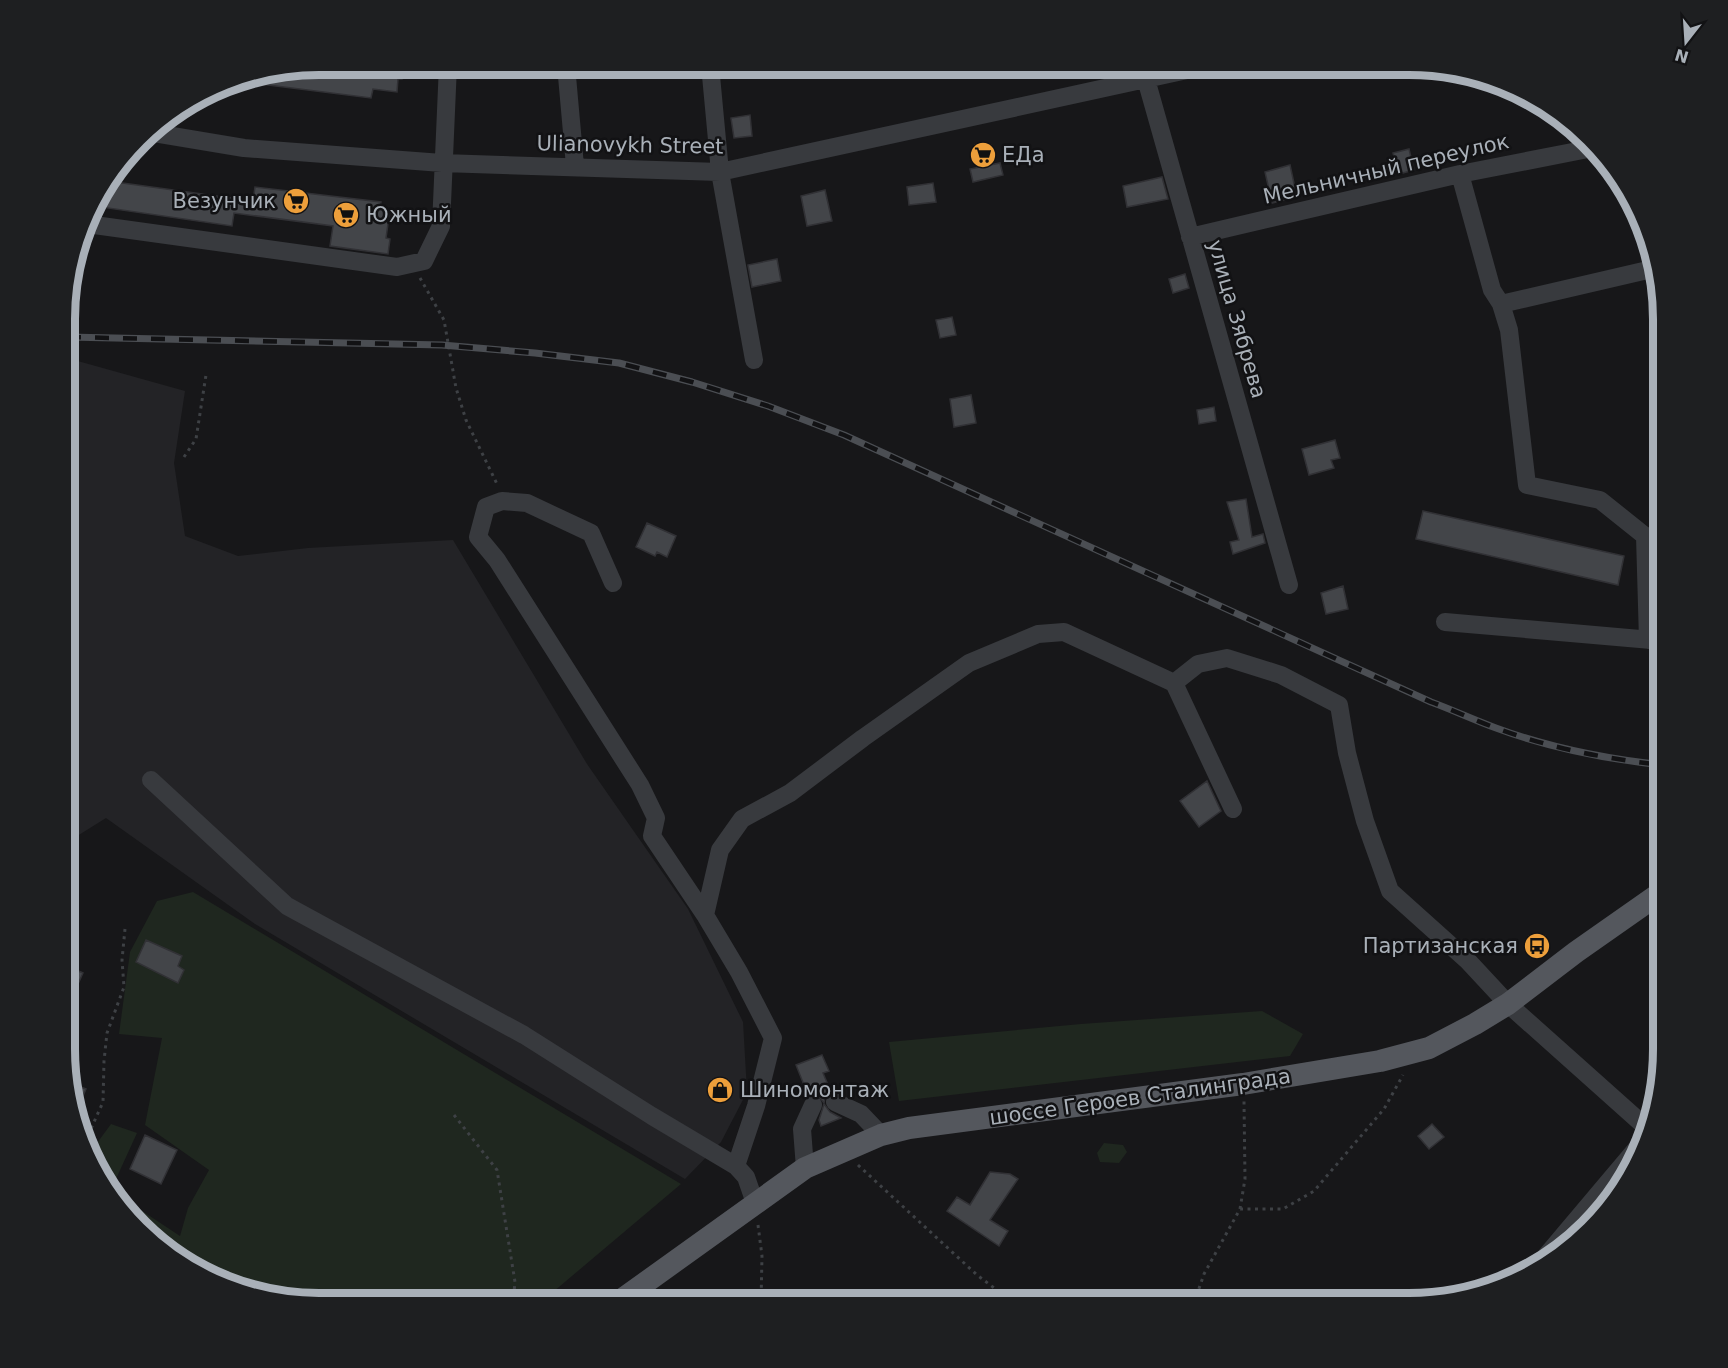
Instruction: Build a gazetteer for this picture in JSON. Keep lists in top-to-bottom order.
{
  "streets": {
    "main road": ["шоссе Героев Сталинграда"],
    "street": ["Ulianovykh Street", "Мельничный переулок", "улица Зябрева"]
  },
  "crossings": [
    ["Мельничный переулок", "улица Зябрева"]
  ],
  "places": {
    "supermarket": ["ЕДа", "Везунчик", "Южный"],
    "bus stop": ["Партизанская"],
    "shop": ["Шиномонтаж"]
  },
  "north": "bottom"
}
